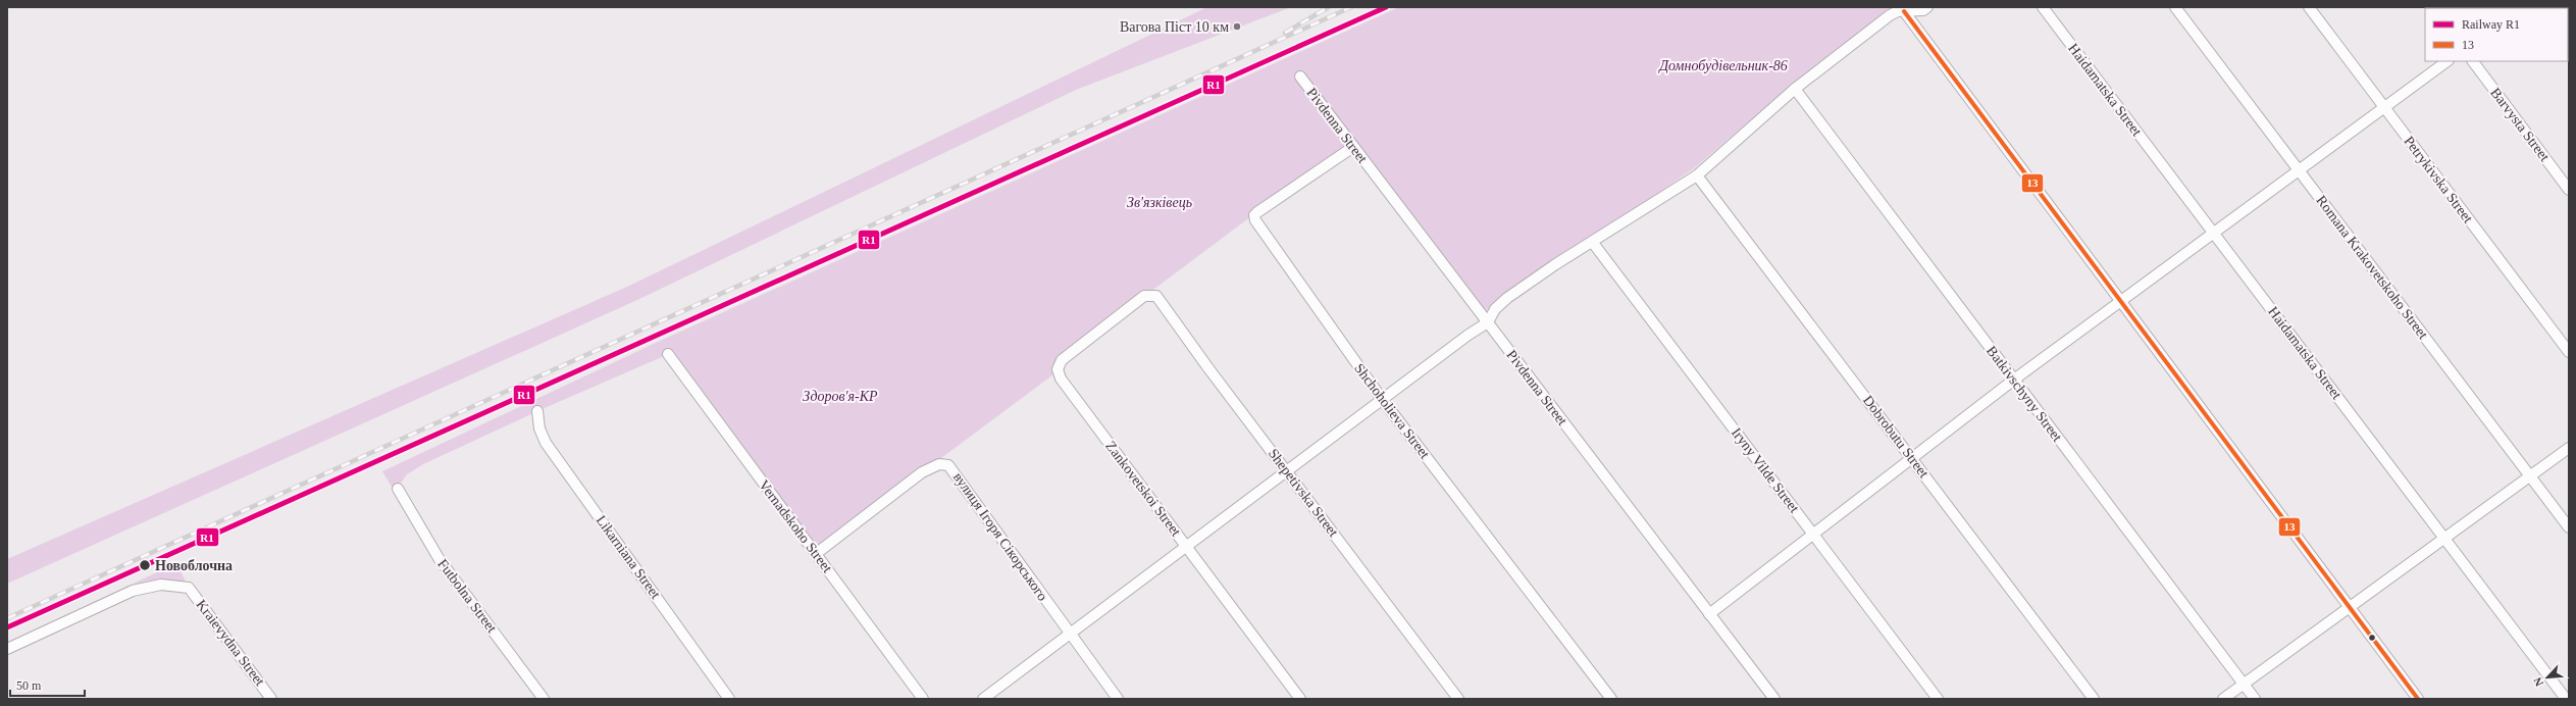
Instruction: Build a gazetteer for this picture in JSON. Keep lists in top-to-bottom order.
{
  "streets": {
    "street": [
      "Haidamatska Street",
      "Barvysta Street",
      "Pivdenna Street",
      "Petrykivska Street",
      "Romana Krakovetskoho Street",
      "Batkivschyny Street",
      "Shchoholieva Street",
      "Dobrobutu Street",
      "Iryny Vilde Street",
      "Zankovetskoi Street",
      "Shepetivska Street",
      "Vernadskoho Street",
      "вулиця Ігоря Сікорського",
      "Likarniana Street",
      "Futbolna Street",
      "Kraievydna Street"
    ]
  },
  "crossings": [
    ["Pivdenna Street", "Shchoholieva Street"],
    ["Zankovetskoi Street", "Shepetivska Street"],
    ["Vernadskoho Street", "вулиця Ігоря Сікорського"]
  ],
  "parks": ["Домнобудівельник-86", "Зв'язківець", "Здоров'я-КР"],
  "places": ["Вагова Піст 10 км", "Новоблочна"],
  "lines": ["rail line R1", "transit line 13"],
  "legend": ["Railway R1", "13"],
  "scale_bar": "50 m",
  "north": "bottom left"
}
